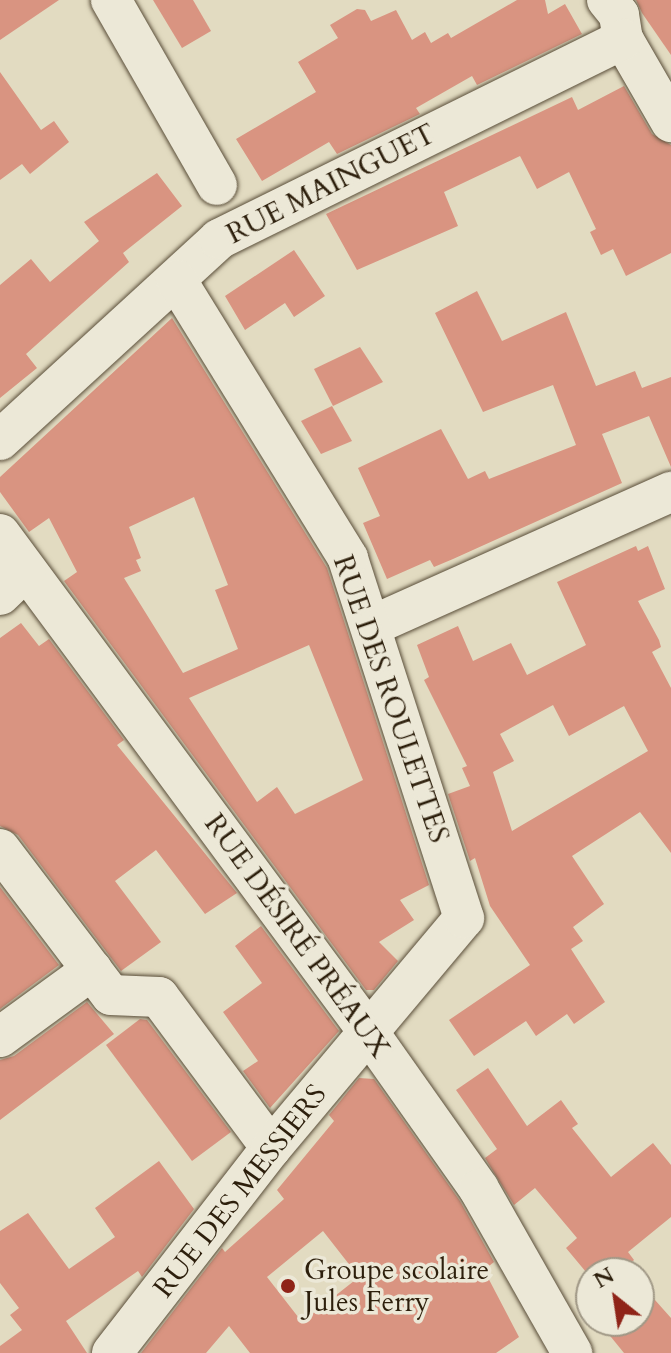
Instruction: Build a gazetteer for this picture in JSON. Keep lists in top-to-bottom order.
{
  "streets": {
    "street": [
      "RUE MAINGUET",
      "RUE DES ROULETTES",
      "RUE DÉSIRÉ PRÉAUX",
      "RUE DES MESSIERS"
    ]
  },
  "crossings": [
    ["RUE MAINGUET", "RUE DES ROULETTES"],
    ["RUE DES ROULETTES", "RUE DÉSIRÉ PRÉAUX"],
    ["RUE DES ROULETTES", "RUE DES MESSIERS"],
    ["RUE DÉSIRÉ PRÉAUX", "RUE DES MESSIERS"]
  ],
  "places": ["Groupe scolaire Jules Ferry"],
  "north": "top left"
}
